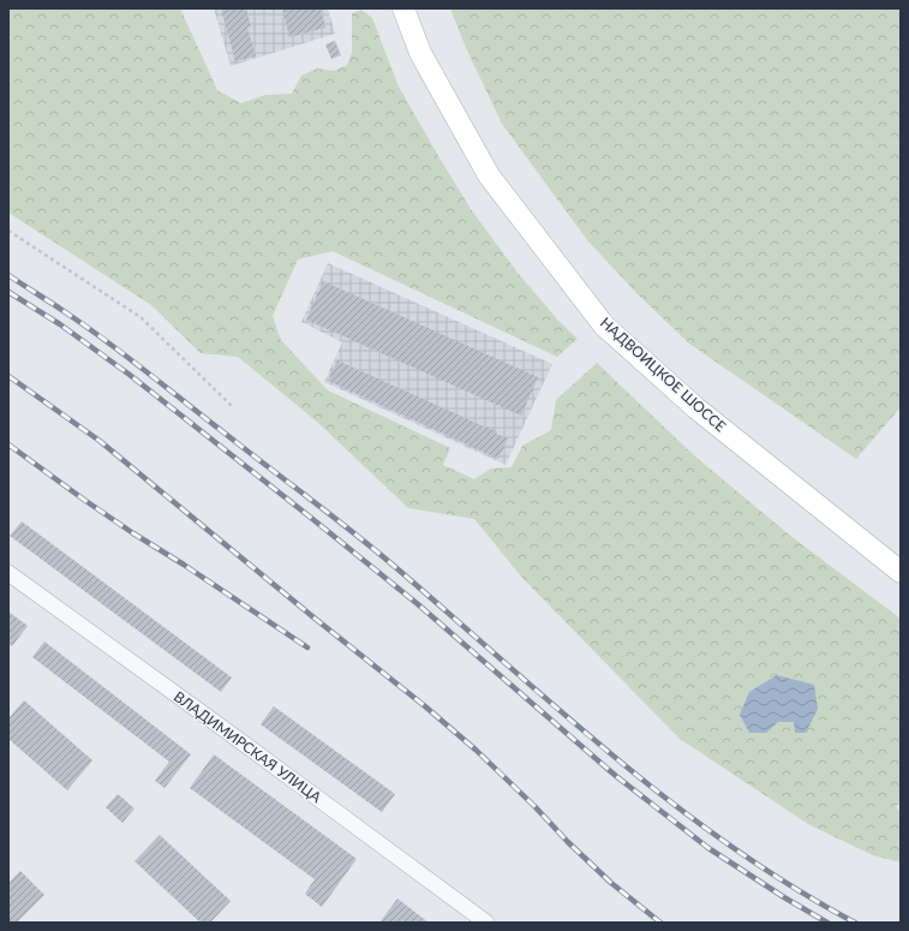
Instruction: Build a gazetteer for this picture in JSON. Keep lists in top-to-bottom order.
{
  "streets": {
    "main road": ["НАДВОИЦКОЕ ШОССЕ"],
    "street": ["ВЛАДИМИРСКАЯ УЛИЦА"]
  }
}
